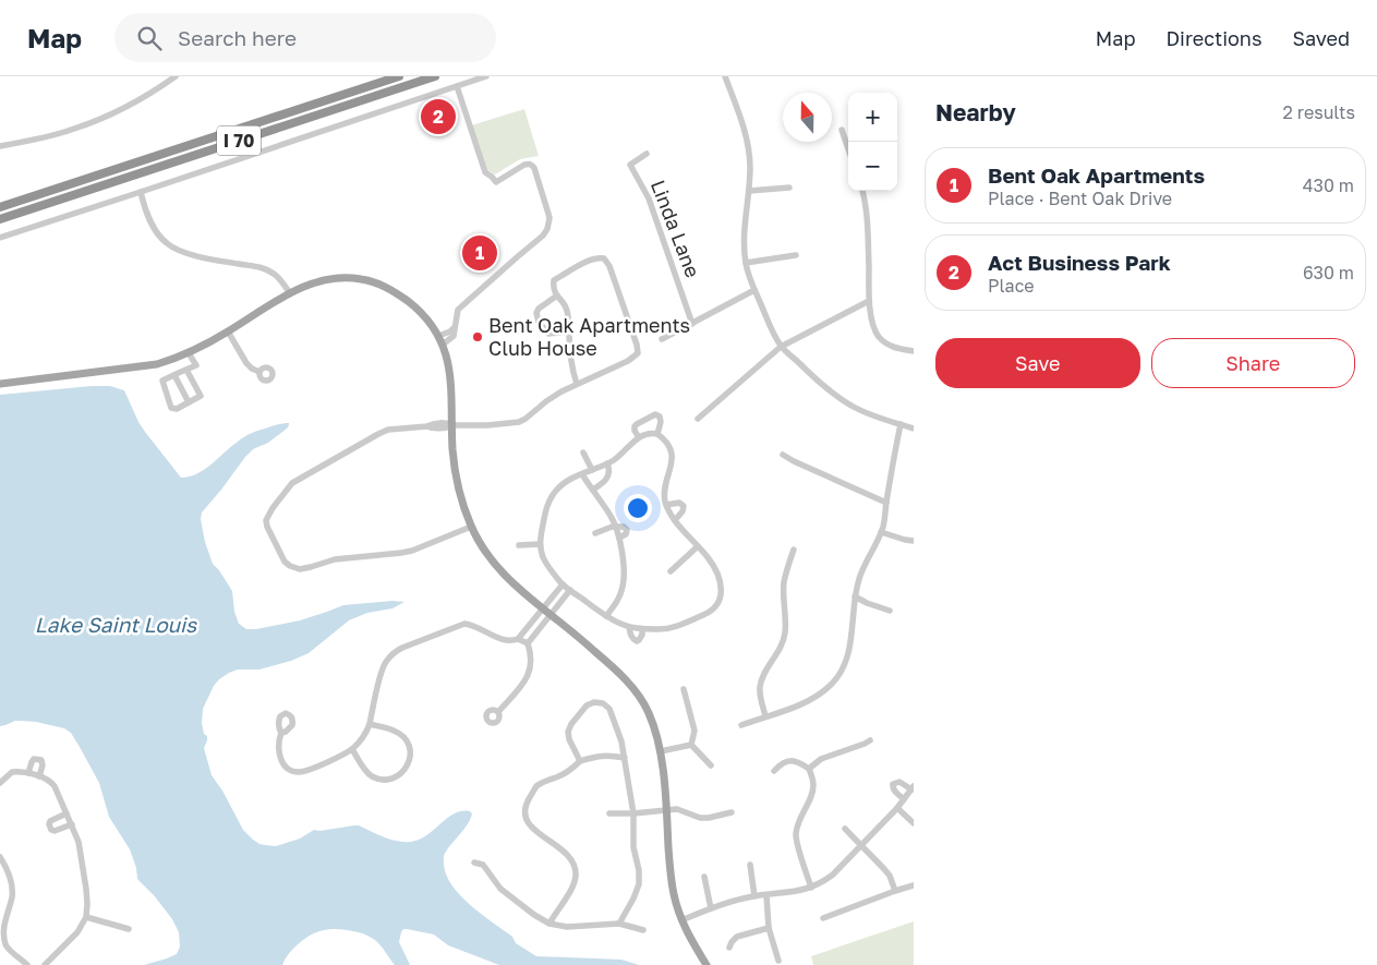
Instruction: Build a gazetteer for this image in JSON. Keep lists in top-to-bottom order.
{
  "streets": {
    "highway": ["I 70"],
    "street": ["Linda Lane"]
  },
  "water": ["Lake Saint Louis"],
  "places": ["Bent Oak Apartments Club House"],
  "north": "top",
  "page": {
    "header": "Map",
    "search": "Search here",
    "nav": ["Map", "Directions", "Saved"],
    "heading": ["Nearby", "2 results"],
    "map_buttons": ["+", "−"],
    "pins": ["2", "1"],
    "list": [
      {
        "mark": "1",
        "name": "Bent Oak Apartments",
        "note": "Place · Bent Oak Drive",
        "value": "430 m"
      },
      {
        "mark": "2",
        "name": "Act Business Park",
        "note": "Place",
        "value": "630 m"
      }
    ],
    "buttons": ["Save", "Share"]
  }
}
